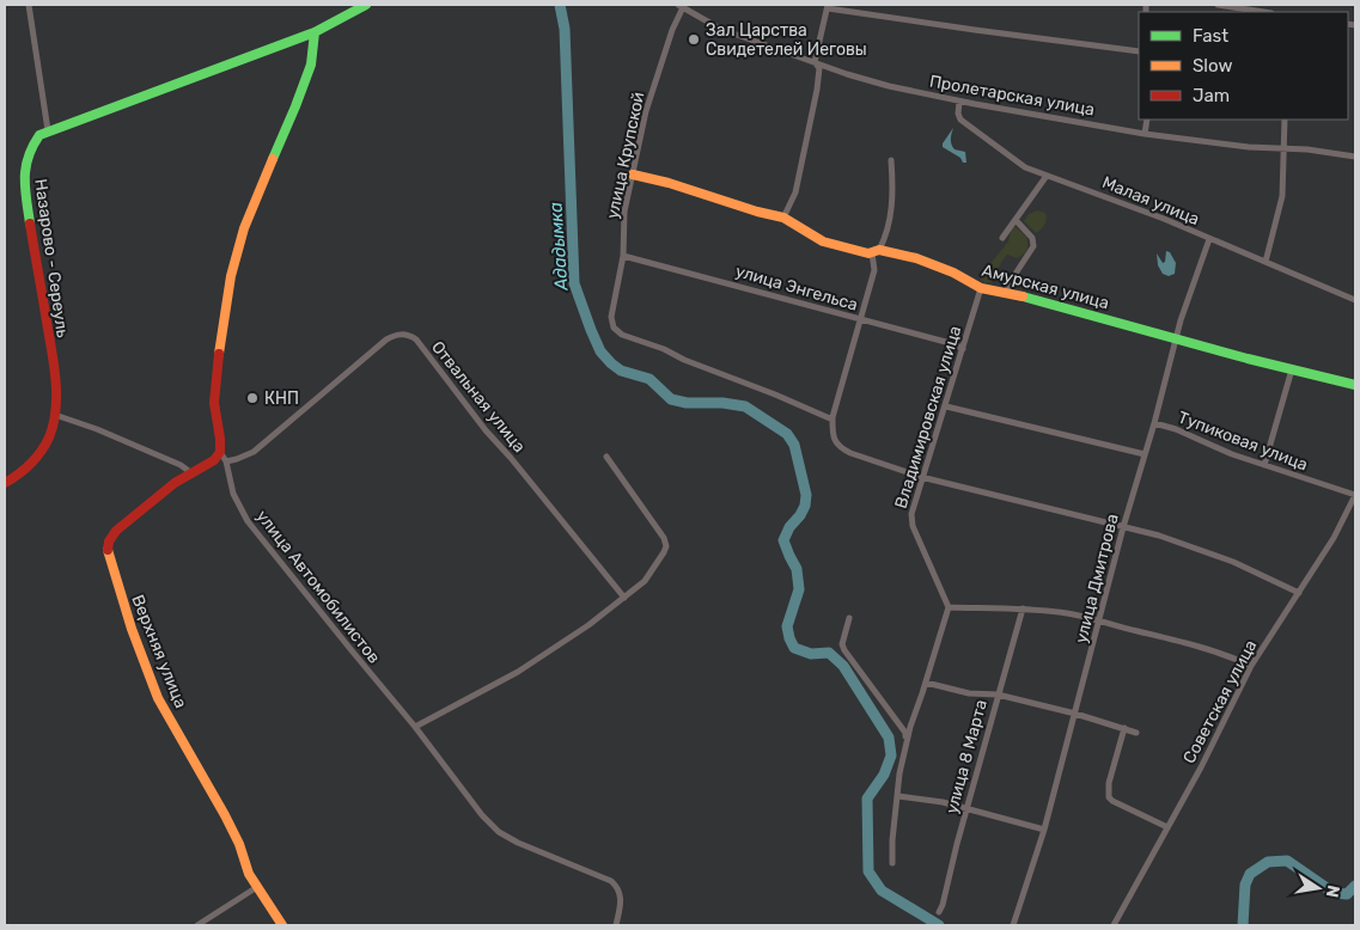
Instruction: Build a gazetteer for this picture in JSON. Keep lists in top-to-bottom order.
{
  "streets": {
    "street": [
      "Пролетарская улица",
      "улица Крупской",
      "Малая улица",
      "Назарово - Сереуль",
      "Амурская улица",
      "улица Энгельса",
      "Отвальная улица",
      "Владимировская улица",
      "Тупиковая улица",
      "улица Дмитрова",
      "улица Автомобилистов",
      "Верхняя улица",
      "Советская улица",
      "улица 8 Марта"
    ]
  },
  "crossings": [
    ["Пролетарская улица", "улица Крупской"],
    ["Пролетарская улица", "Малая улица"],
    ["улица Крупской", "Амурская улица"],
    ["улица Крупской", "улица Энгельса"],
    ["Малая улица", "улица Дмитрова"],
    ["Амурская улица", "Владимировская улица"],
    ["Амурская улица", "улица Дмитрова"],
    ["улица Энгельса", "Владимировская улица"],
    ["Отвальная улица", "улица Автомобилистов"],
    ["Тупиковая улица", "улица Дмитрова"],
    ["Тупиковая улица", "Советская улица"],
    ["улица Автомобилистов", "Верхняя улица"]
  ],
  "water": ["Ададымка"],
  "places": ["Зал Царства Свидетелей Иеговы", "КНП"],
  "legend": ["Fast", "Slow", "Jam"],
  "north": "right"
}
